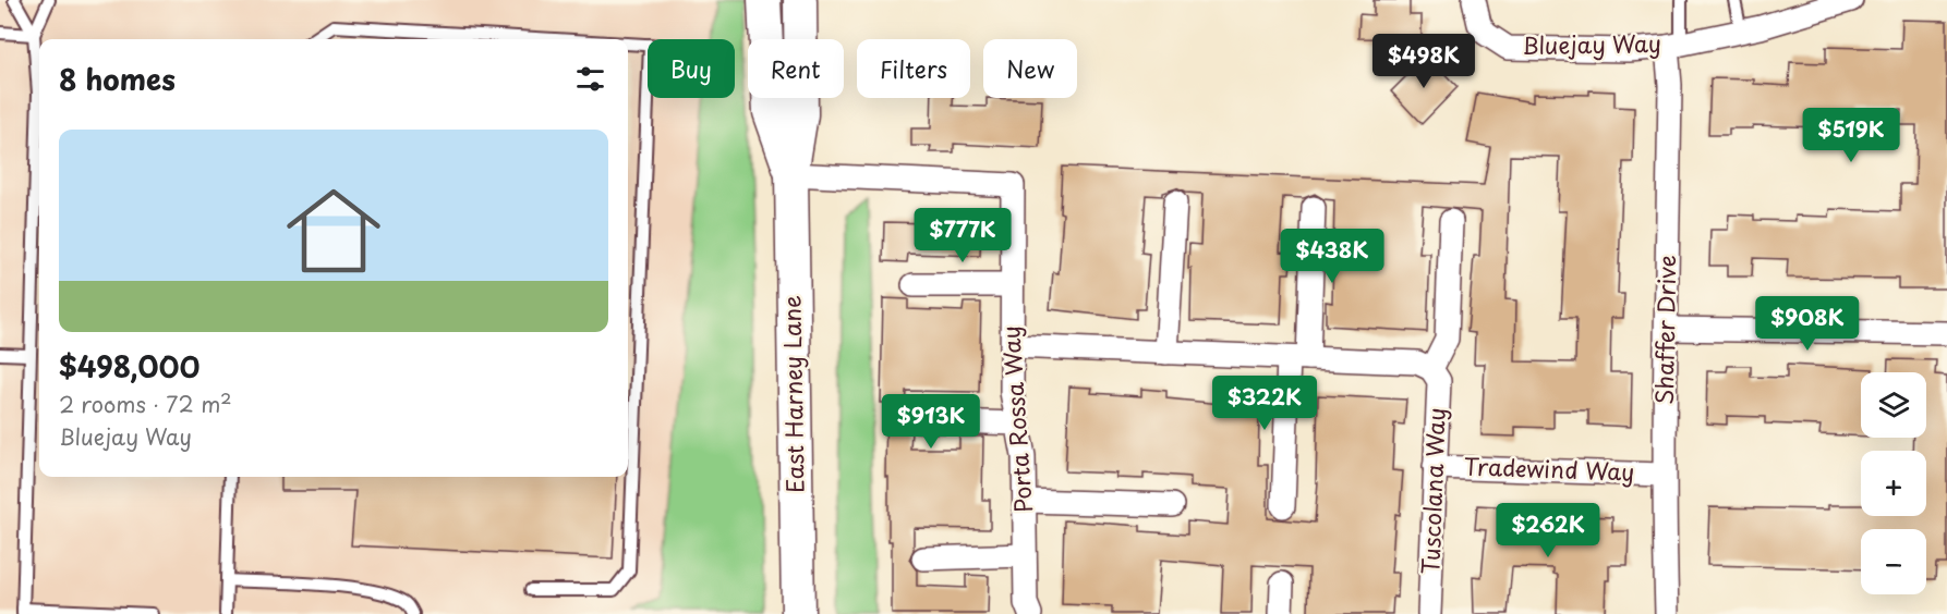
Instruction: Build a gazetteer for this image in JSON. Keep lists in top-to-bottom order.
{
  "streets": {
    "main road": ["East Harney Lane"],
    "street": [
      "Bluejay Way",
      "Shaffer Drive",
      "Porta Rossa Way",
      "Tradewind Way",
      "Tuscolana Way"
    ]
  },
  "crossings": [
    ["Bluejay Way", "Shaffer Drive"],
    ["Shaffer Drive", "Tradewind Way"],
    ["East Harney Lane", "Porta Rossa Way"],
    ["Tradewind Way", "Tuscolana Way"]
  ],
  "page": {
    "price": [
      "$498K",
      "$519K",
      "$777K",
      "$438K",
      "$908K",
      "$322K",
      "$913K",
      "$262K"
    ],
    "chip": [
      "Buy",
      "Rent",
      "Filters",
      "New"
    ],
    "heading": "8 homes",
    "list": [
      {
        "name": "$498,000",
        "note": "2 rooms · 72 m² · Bluejay Way"
      }
    ],
    "map_buttons": ["+", "−"]
  }
}
